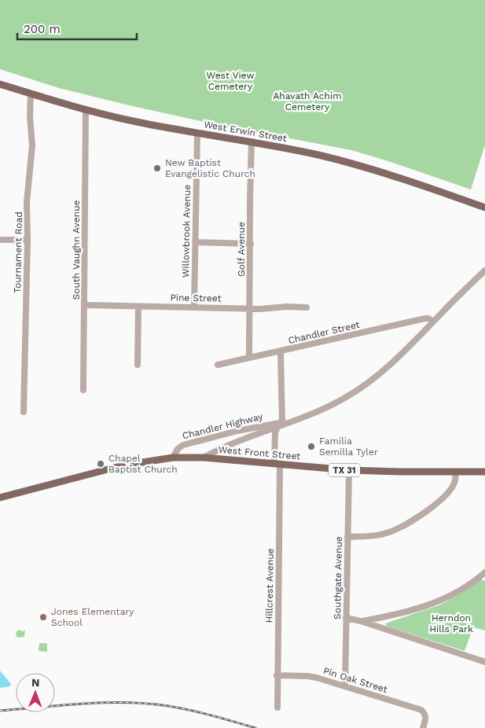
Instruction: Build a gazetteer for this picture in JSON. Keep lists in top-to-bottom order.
{
  "streets": {
    "main road": ["West Erwin Street", "West Front Street", "TX 31"],
    "street": [
      "Willowbrook Avenue",
      "Golf Avenue",
      "South Vaughn Avenue",
      "Tournament Road",
      "Pine Street",
      "Chandler Street",
      "Chandler Highway",
      "Southgate Avenue",
      "Hillcrest Avenue",
      "Pin Oak Street"
    ]
  },
  "crossings": [
    ["West Erwin Street", "Willowbrook Avenue"],
    ["West Erwin Street", "Golf Avenue"],
    ["West Erwin Street", "South Vaughn Avenue"],
    ["West Erwin Street", "Tournament Road"],
    ["Willowbrook Avenue", "Pine Street"],
    ["Golf Avenue", "Pine Street"],
    ["Golf Avenue", "Chandler Street"],
    ["South Vaughn Avenue", "Pine Street"],
    ["Chandler Street", "Chandler Highway"],
    ["Chandler Street", "Hillcrest Avenue"],
    ["Chandler Highway", "West Front Street"],
    ["Chandler Highway", "TX 31"],
    ["Chandler Highway", "Hillcrest Avenue"],
    ["West Front Street", "TX 31"],
    ["West Front Street", "Southgate Avenue"],
    ["West Front Street", "Hillcrest Avenue"],
    ["Southgate Avenue", "Pin Oak Street"],
    ["Hillcrest Avenue", "Pin Oak Street"]
  ],
  "parks": ["West View Cemetery", "Ahavath Achim Cemetery", "Herndon Hills Park"],
  "places": [
    "New Baptist Evangelistic Church",
    "Familia Semilla Tyler",
    "Chapel Baptist Church",
    "Jones Elementary School"
  ],
  "scale_bar": "200 m",
  "north": "top"
}
